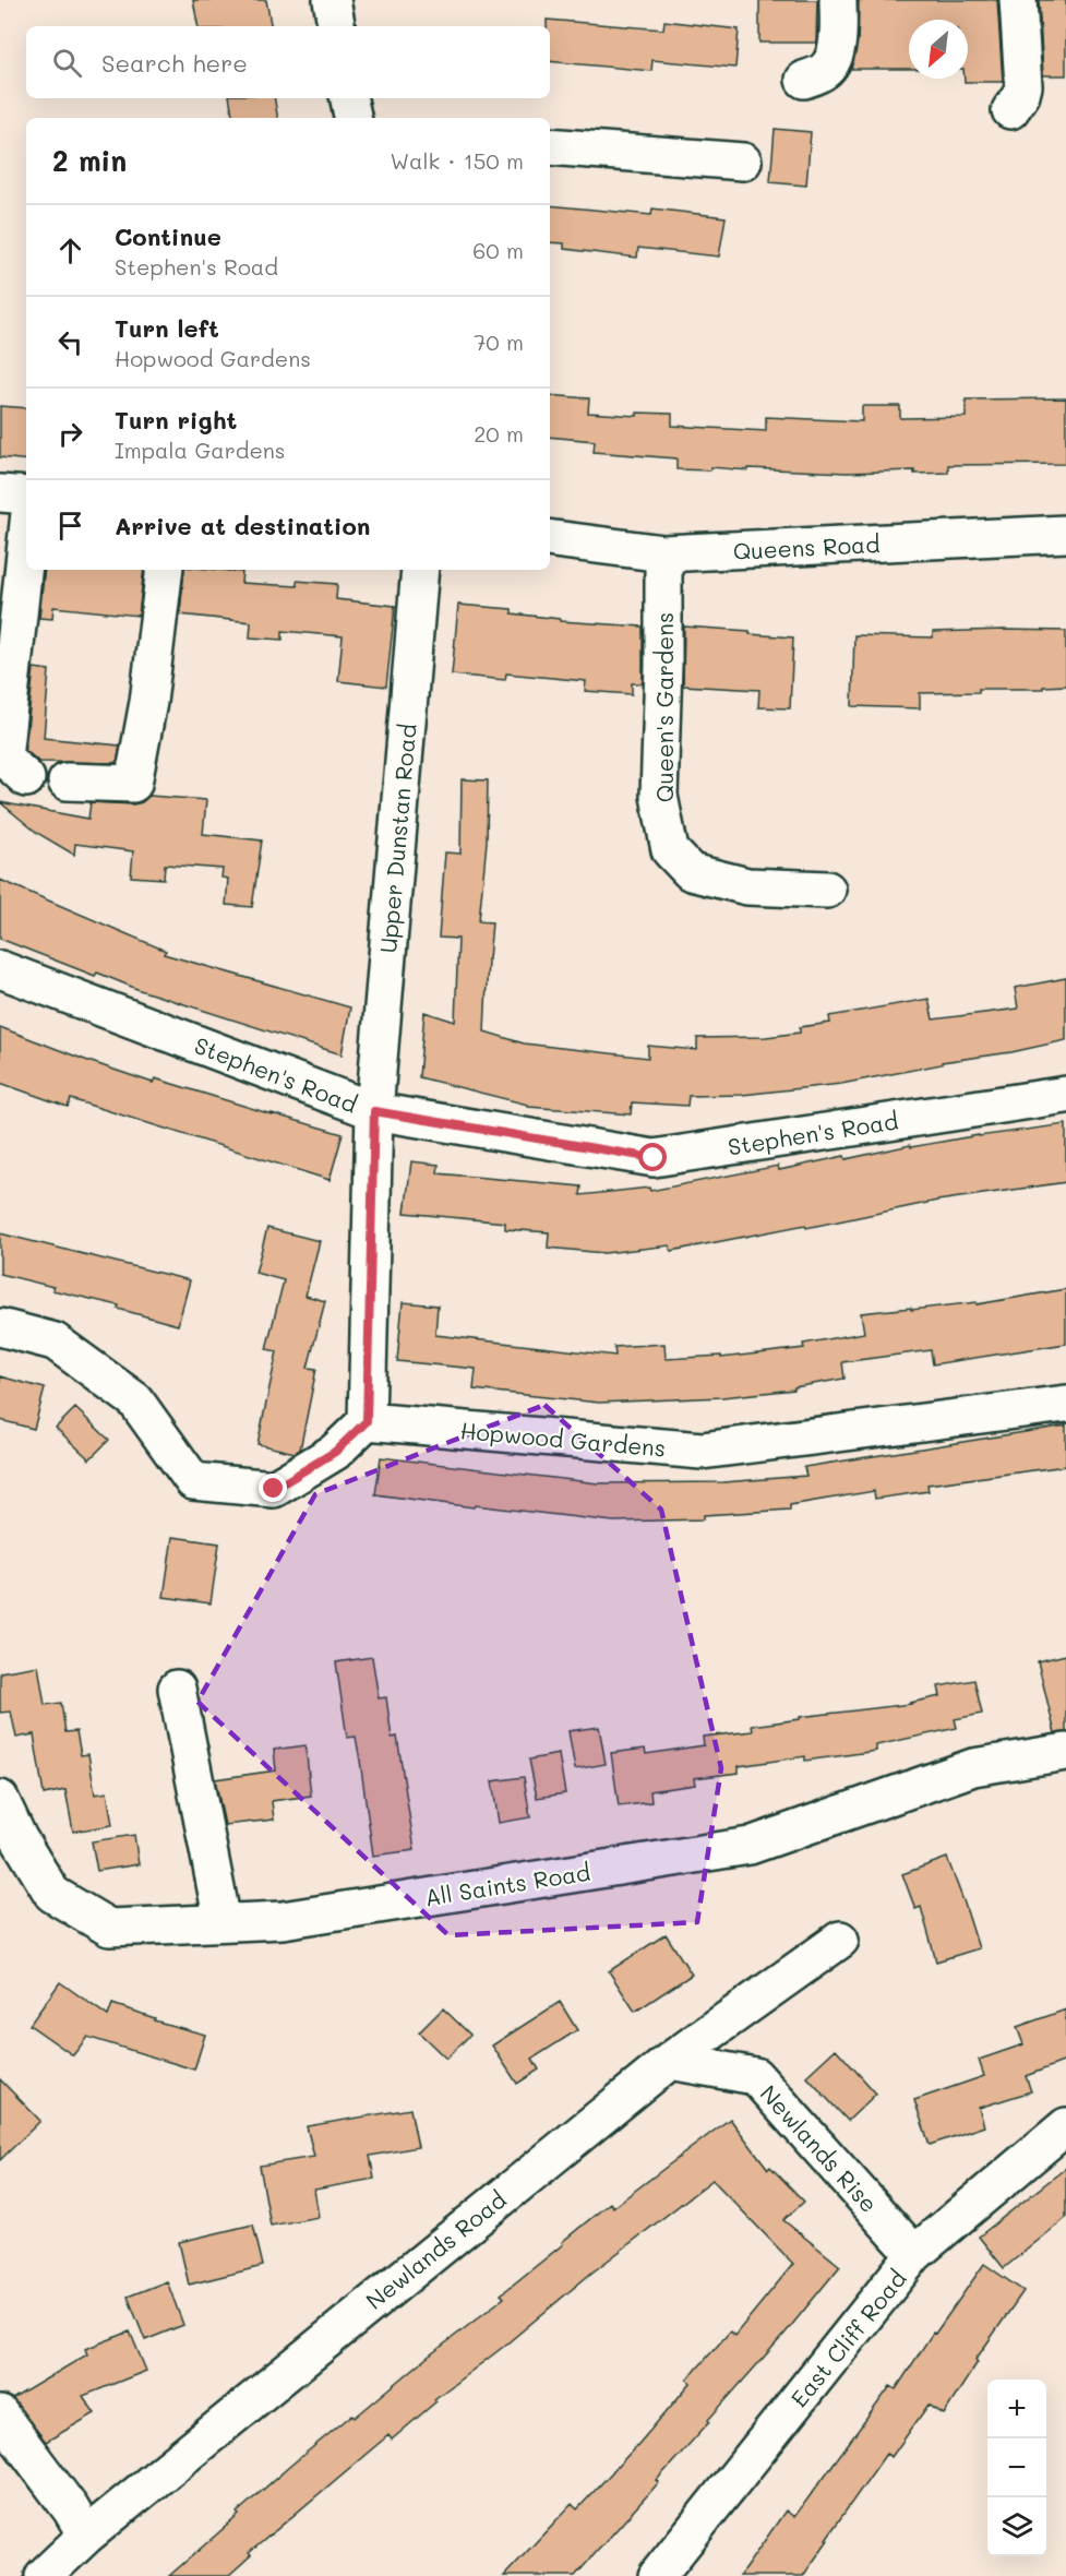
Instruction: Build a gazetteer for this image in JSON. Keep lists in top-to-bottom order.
{
  "streets": {
    "street": [
      "Queens Road",
      "Queen's Gardens",
      "Upper Dunstan Road",
      "Stephen's Road",
      "Hopwood Gardens",
      "All Saints Road",
      "Newlands Rise",
      "Newlands Road",
      "East Cliff Road"
    ]
  },
  "crossings": [
    ["Queens Road", "Queen's Gardens"],
    ["Upper Dunstan Road", "Stephen's Road"],
    ["Newlands Rise", "Newlands Road"],
    ["Newlands Rise", "East Cliff Road"]
  ],
  "north": "bottom left",
  "page": {
    "search": "Search here",
    "heading": ["2 min", "Walk · 150 m"],
    "list": [
      ["Continue", "Stephen's Road", "60 m"],
      ["Turn left", "Hopwood Gardens", "70 m"],
      ["Turn right", "Impala Gardens", "20 m"],
      "Arrive at destination"
    ],
    "map_buttons": ["+", "−"]
  }
}
